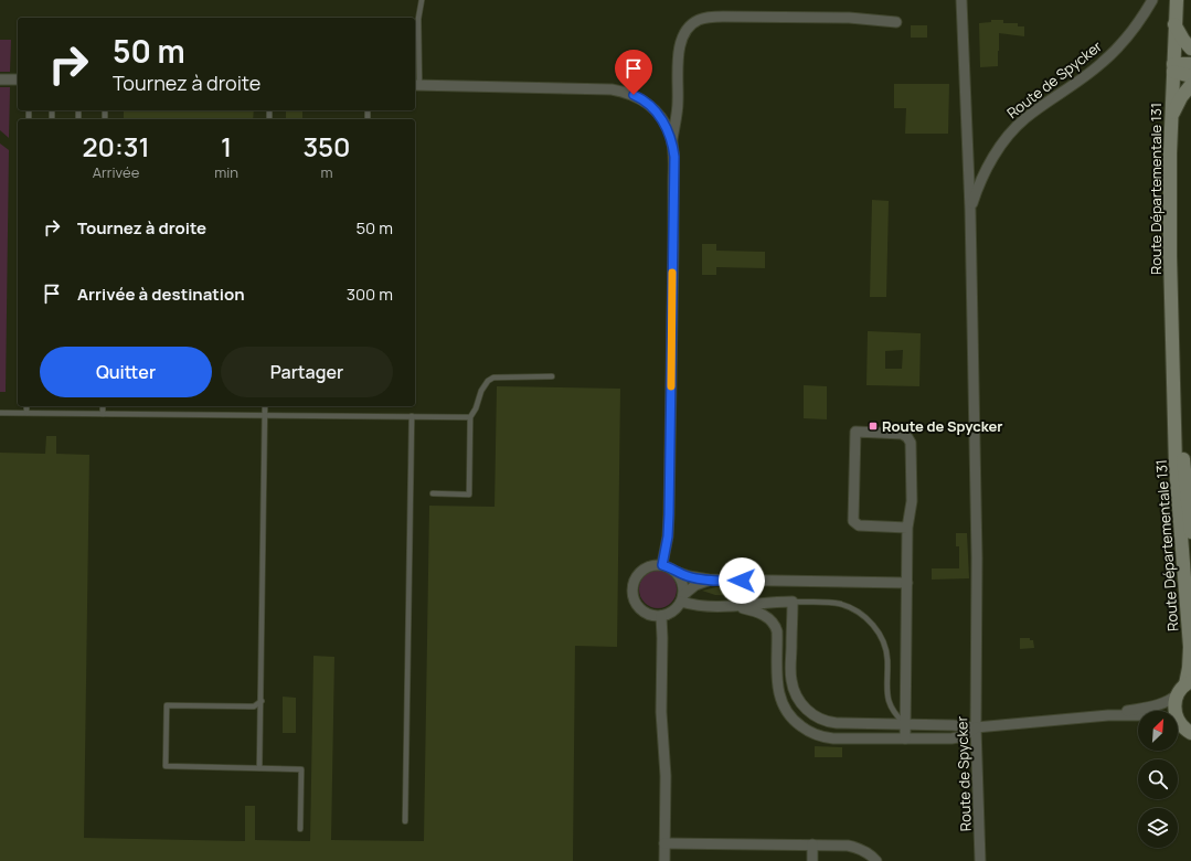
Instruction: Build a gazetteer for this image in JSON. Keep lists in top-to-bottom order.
{
  "streets": {
    "main road": ["Route Départementale 131"],
    "street": ["Route de Spycker"]
  },
  "places": {
    "transit": ["Route de Spycker"]
  },
  "north": "top right",
  "page": {
    "turn": ["50 m", "Tournez à droite"],
    "eta": [
      "20:31",
      "Arrivée",
      "1",
      "min",
      "350",
      "m"
    ],
    "list": [
      {
        "name": "Tournez à droite",
        "value": "50 m"
      },
      {
        "name": "Arrivée à destination",
        "value": "300 m"
      }
    ],
    "buttons": ["Quitter", "Partager"]
  }
}
